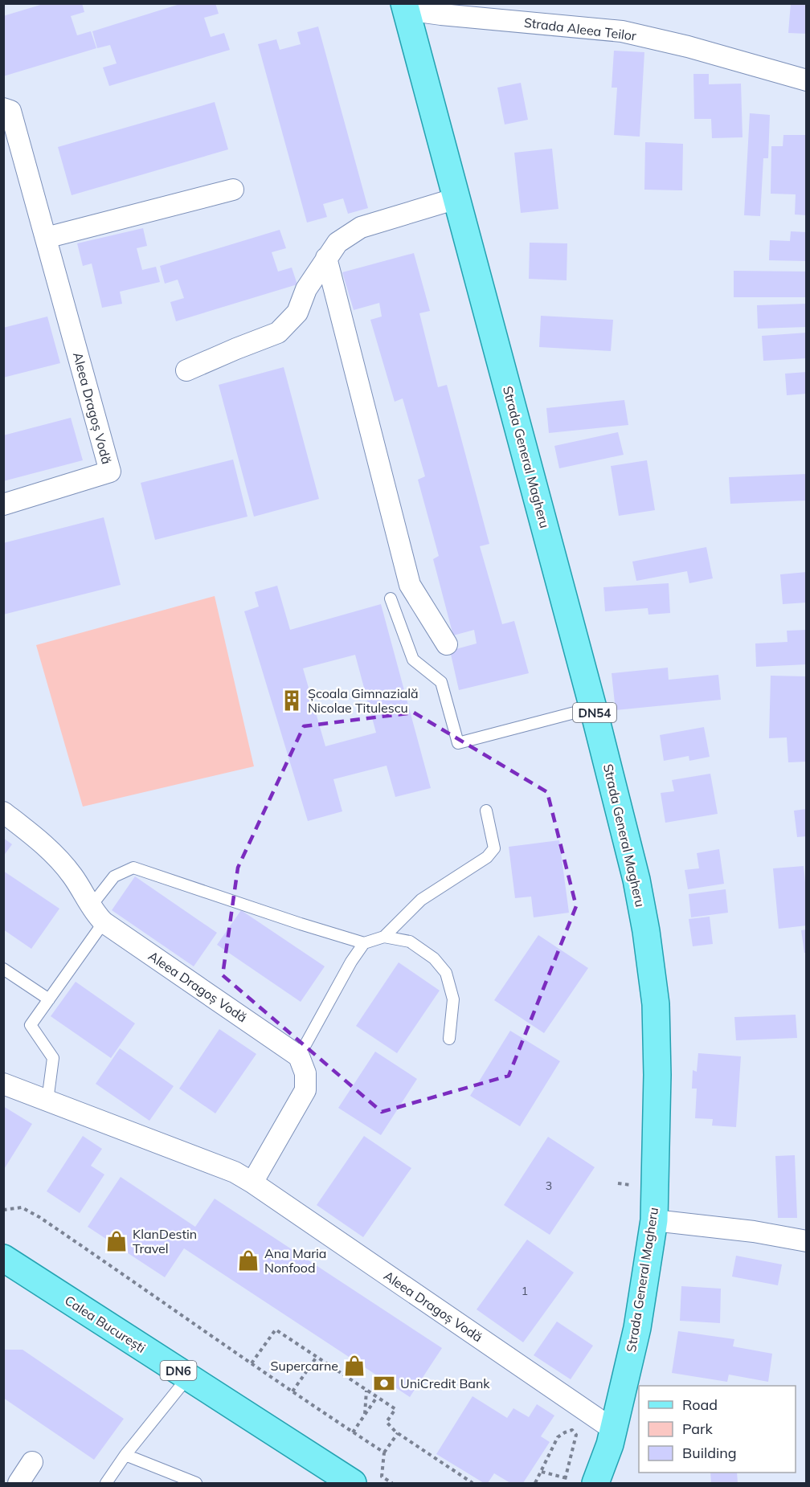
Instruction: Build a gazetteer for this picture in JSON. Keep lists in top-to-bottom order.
{
  "streets": {
    "main road": [
      "Strada General Magheru",
      "DN54",
      "Calea București",
      "DN6"
    ],
    "street": ["Strada Aleea Teilor", "Aleea Dragoș Vodă"]
  },
  "crossings": [
    ["Strada Aleea Teilor", "Strada General Magheru"],
    ["Aleea Dragoș Vodă", "Strada General Magheru"]
  ],
  "places": {
    "building": ["Școala Gimnazială Nicolae Titulescu"],
    "shop": ["KlanDestin Travel", "Ana Maria Nonfood", "Supercarne"],
    "bank": ["UniCredit Bank"]
  },
  "house_numbers": ["3", "1"],
  "legend": ["Road", "Park", "Building"]
}
